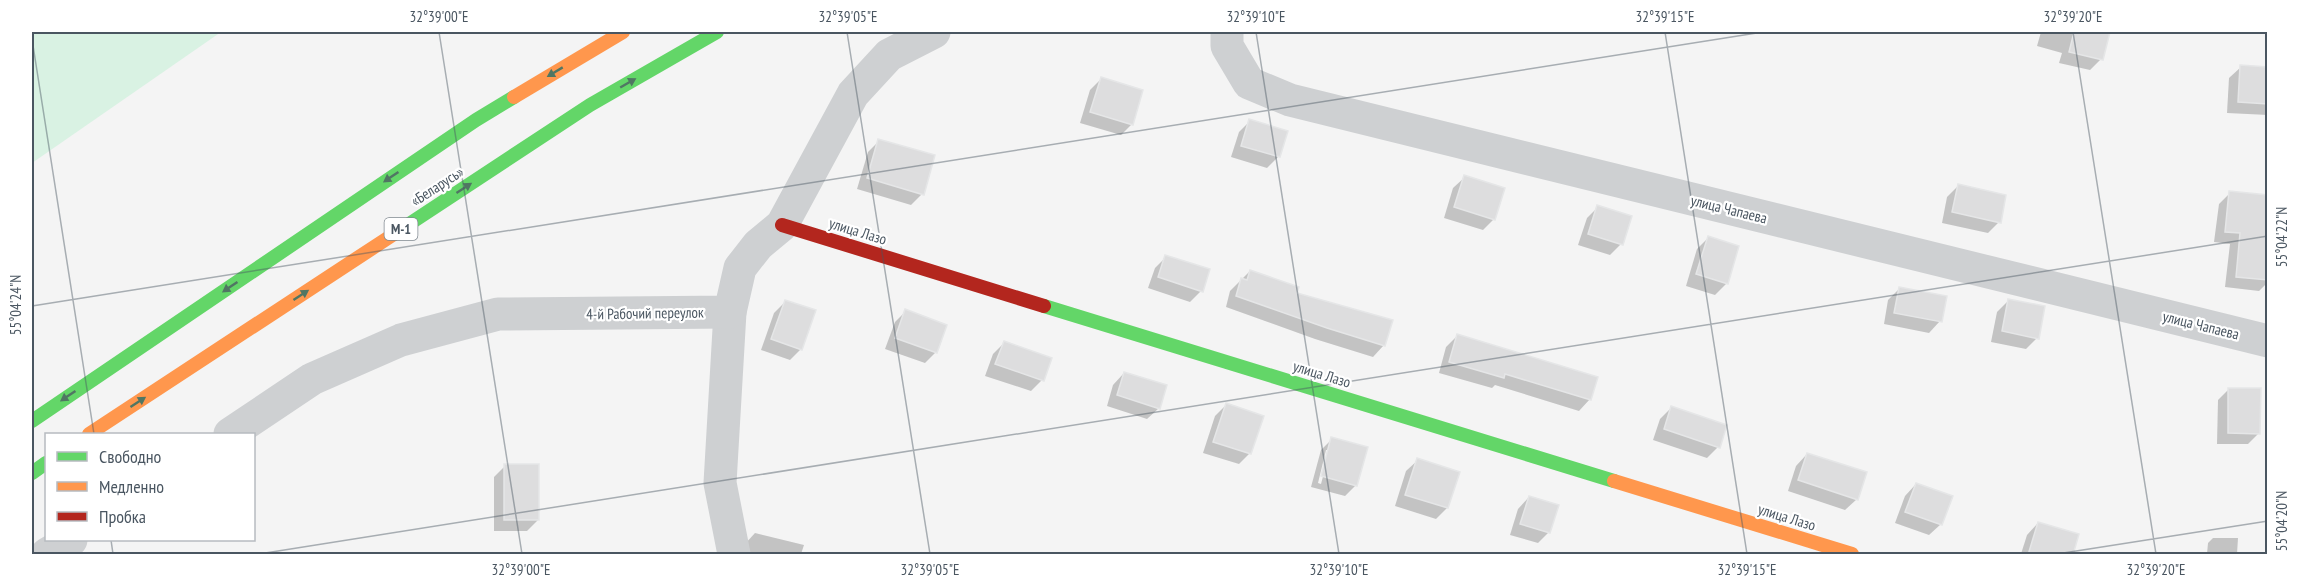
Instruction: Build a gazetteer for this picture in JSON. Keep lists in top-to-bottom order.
{
  "streets": {
    "main road": ["«Беларусь»", "М-1", "улица Лазо"],
    "street": ["улица Чапаева", "4-й Рабочий переулок"]
  },
  "legend": ["Свободно", "Медленно", "Пробка"],
  "coordinates": [
    "32°39'00\"E",
    "32°39'05\"E",
    "32°39'10\"E",
    "32°39'15\"E",
    "32°39'20\"E",
    "55°04'22\"N",
    "55°04'24\"N",
    "55°04'20\"N"
  ]
}
